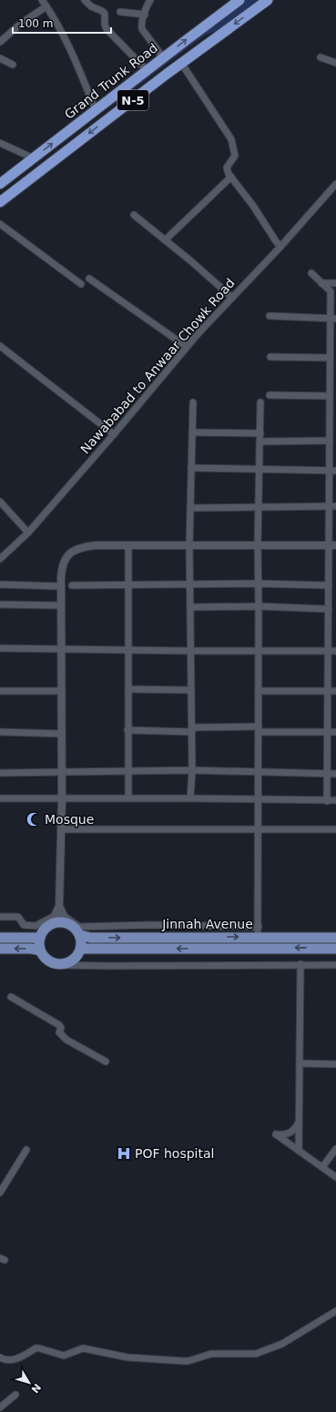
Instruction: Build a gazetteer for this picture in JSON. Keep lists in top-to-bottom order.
{
  "streets": {
    "highway": ["Grand Trunk Road", "N-5"],
    "main road": ["Jinnah Avenue"],
    "street": ["Nawababad to Anwaar Chowk Road"]
  },
  "places": {
    "mosque": ["Mosque"],
    "hospital": ["POF hospital"]
  },
  "scale_bar": "100 m",
  "north": "bottom right"
}
